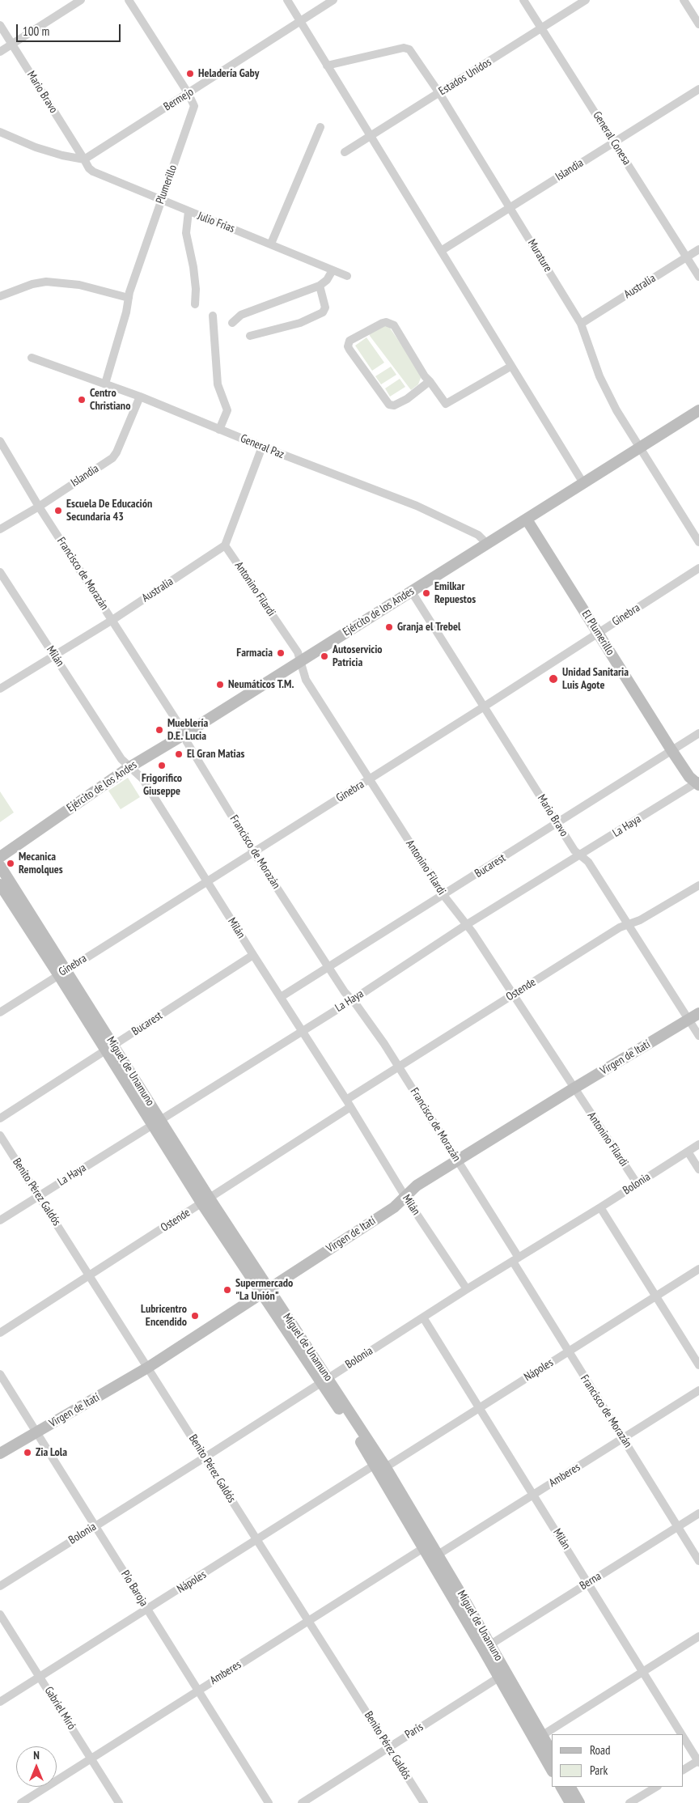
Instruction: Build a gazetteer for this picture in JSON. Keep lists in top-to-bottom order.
{
  "streets": {
    "street": [
      "Estados Unidos",
      "Mario Bravo",
      "Bermejo",
      "General Conesa",
      "Islandia",
      "Plumerillo",
      "Julio Frias",
      "Murature",
      "Australia",
      "General Paz",
      "Francisco de Morazán",
      "Antonino Filardi",
      "Ejército de los Andes",
      "Ginebra",
      "El Plumerillo",
      "Milán",
      "La Haya",
      "Bucarest",
      "Ostende",
      "Virgen de Itatí",
      "Miguel de Unamuno",
      "Bolonia",
      "Benito Pérez Galdós",
      "Nápoles",
      "Amberes",
      "Berna",
      "Pío Baroja",
      "Gabriel Miró",
      "París"
    ]
  },
  "crossings": [
    ["Estados Unidos", "General Conesa"],
    ["Estados Unidos", "Murature"],
    ["Mario Bravo", "Bermejo"],
    ["Mario Bravo", "Julio Frias"],
    ["Mario Bravo", "Ejército de los Andes"],
    ["Mario Bravo", "Ginebra"],
    ["Mario Bravo", "La Haya"],
    ["Mario Bravo", "Bucarest"],
    ["Mario Bravo", "Ostende"],
    ["Mario Bravo", "Virgen de Itatí"],
    ["Bermejo", "Plumerillo"],
    ["Bermejo", "Julio Frias"],
    ["General Conesa", "Islandia"],
    ["General Conesa", "Australia"],
    ["Islandia", "Murature"],
    ["Islandia", "General Paz"],
    ["Islandia", "Francisco de Morazán"],
    ["Plumerillo", "Julio Frias"],
    ["Plumerillo", "General Paz"],
    ["Murature", "Australia"],
    ["Murature", "Ejército de los Andes"],
    ["Australia", "Francisco de Morazán"],
    ["Australia", "Antonino Filardi"],
    ["Australia", "Milán"],
    ["General Paz", "Ejército de los Andes"],
    ["Francisco de Morazán", "Ejército de los Andes"],
    ["Francisco de Morazán", "Ginebra"],
    ["Francisco de Morazán", "La Haya"],
    ["Francisco de Morazán", "Bucarest"],
    ["Francisco de Morazán", "Ostende"],
    ["Francisco de Morazán", "Virgen de Itatí"],
    ["Francisco de Morazán", "Bolonia"],
    ["Francisco de Morazán", "Nápoles"],
    ["Francisco de Morazán", "Amberes"],
    ["Francisco de Morazán", "Berna"],
    ["Antonino Filardi", "Ejército de los Andes"],
    ["Antonino Filardi", "Ginebra"],
    ["Antonino Filardi", "La Haya"],
    ["Antonino Filardi", "Bucarest"],
    ["Antonino Filardi", "Ostende"],
    ["Antonino Filardi", "Virgen de Itatí"],
    ["Antonino Filardi", "Bolonia"],
    ["Ejército de los Andes", "El Plumerillo"],
    ["Ejército de los Andes", "Milán"],
    ["Ginebra", "El Plumerillo"],
    ["Ginebra", "Milán"],
    ["Ginebra", "Miguel de Unamuno"],
    ["El Plumerillo", "La Haya"],
    ["El Plumerillo", "Bucarest"],
    ["Milán", "La Haya"],
    ["Milán", "Bucarest"],
    ["Milán", "Ostende"],
    ["Milán", "Virgen de Itatí"],
    ["Milán", "Bolonia"],
    ["Milán", "Nápoles"],
    ["Milán", "Amberes"],
    ["Milán", "Berna"],
    ["La Haya", "Miguel de Unamuno"],
    ["La Haya", "Benito Pérez Galdós"],
    ["Bucarest", "Miguel de Unamuno"],
    ["Ostende", "Miguel de Unamuno"],
    ["Ostende", "Benito Pérez Galdós"],
    ["Virgen de Itatí", "Miguel de Unamuno"],
    ["Virgen de Itatí", "Benito Pérez Galdós"],
    ["Virgen de Itatí", "Pío Baroja"],
    ["Miguel de Unamuno", "Bolonia"],
    ["Miguel de Unamuno", "Nápoles"],
    ["Miguel de Unamuno", "Amberes"],
    ["Miguel de Unamuno", "Berna"],
    ["Miguel de Unamuno", "París"],
    ["Bolonia", "Benito Pérez Galdós"],
    ["Bolonia", "Pío Baroja"],
    ["Benito Pérez Galdós", "Nápoles"],
    ["Benito Pérez Galdós", "Amberes"],
    ["Benito Pérez Galdós", "París"],
    ["Nápoles", "Pío Baroja"],
    ["Nápoles", "Gabriel Miró"],
    ["Amberes", "Pío Baroja"],
    ["Amberes", "Gabriel Miró"]
  ],
  "places": [
    "Heladería Gaby",
    "Centro Christiano",
    "Escuela De Educación Secundaria 43",
    "Emilkar Repuestos",
    "Granja el Trebel",
    "Farmacia",
    "Autoservicio Patricia",
    "Unidad Sanitaria Luis Agote",
    "Neumáticos T.M.",
    "Mueblería D.E. Lucia",
    "El Gran Matias",
    "Frigorifico Giuseppe",
    "Mecanica Remolques",
    "Supermercado \"La Unión\"",
    "Lubricentro Encendido",
    "Zia Lola"
  ],
  "legend": ["Road", "Park"],
  "scale_bar": "100 m",
  "north": "top"
}
